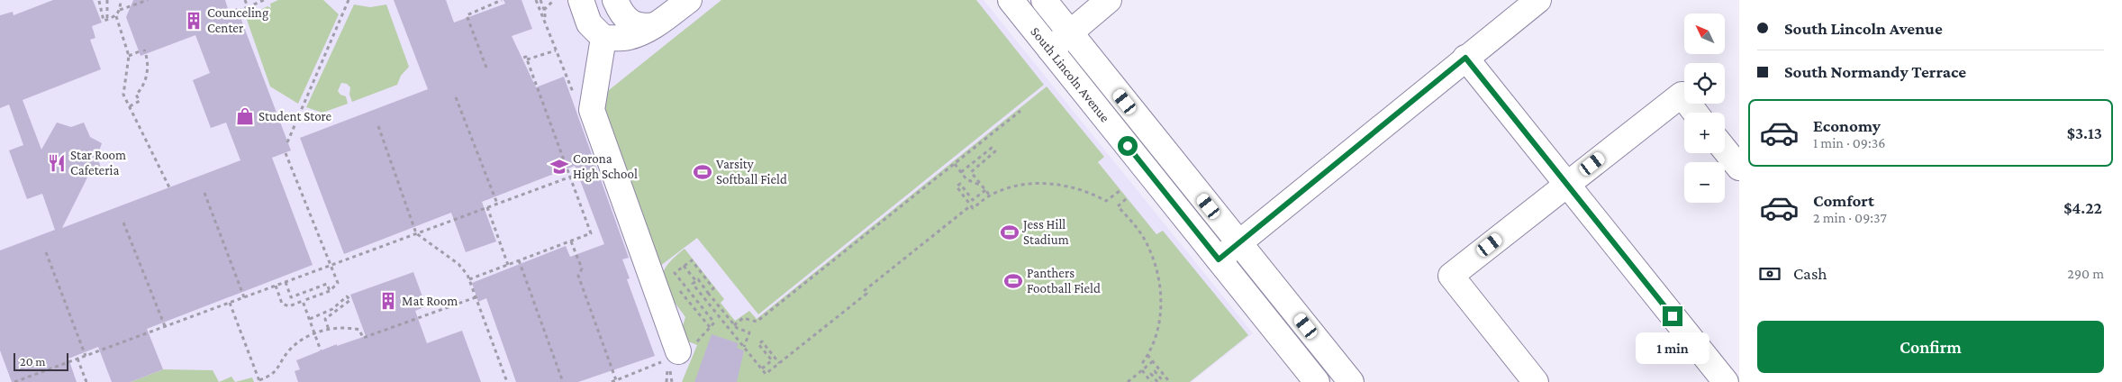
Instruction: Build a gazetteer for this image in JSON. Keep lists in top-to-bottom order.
{
  "streets": {
    "main road": ["South Lincoln Avenue"]
  },
  "places": {
    "building": ["Counceling Center", "Mat Room"],
    "shop": ["Student Store"],
    "restaurant": ["Star Room Cafeteria"],
    "school or university": ["Corona High School"],
    "sports": ["Varsity Softball Field", "Jess Hill Stadium", "Panthers Football Field"]
  },
  "scale_bar": "20 m",
  "north": "top left",
  "page": {
    "banner": ["South Lincoln Avenue", "South Normandy Terrace"],
    "map_buttons": ["+", "−"],
    "list": [
      {
        "name": "Economy",
        "note": "1 min · 09:36",
        "value": "$3.13"
      },
      {
        "name": "Comfort",
        "note": "2 min · 09:37",
        "value": "$4.22"
      }
    ],
    "pay": ["Cash", "290 m"],
    "buttons": "Confirm",
    "bubble": "1 min",
    "scale": "20 m"
  }
}
